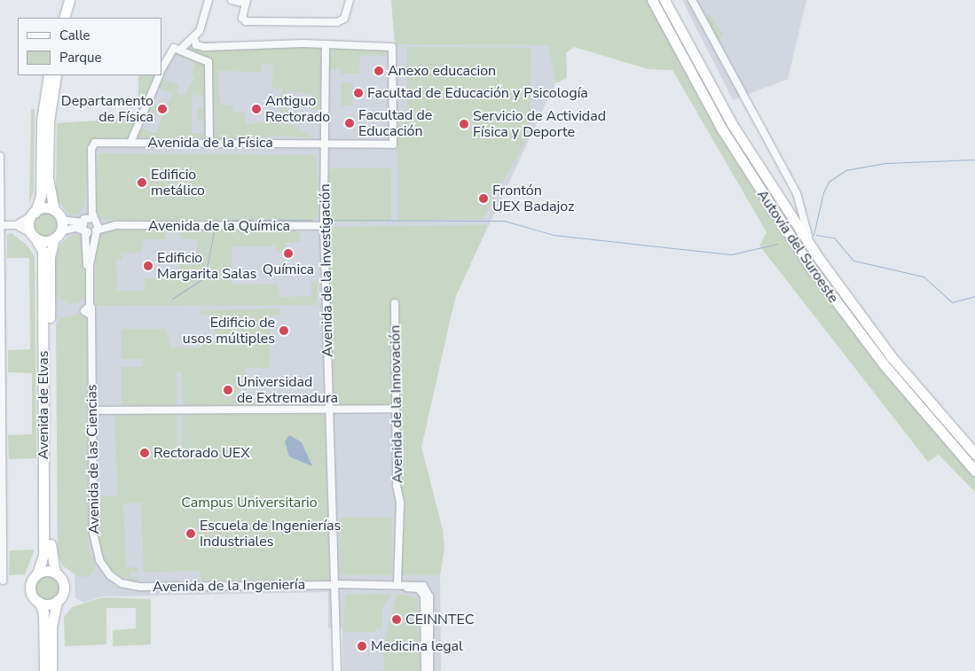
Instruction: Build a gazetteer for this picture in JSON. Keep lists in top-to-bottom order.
{
  "streets": {
    "highway": ["Autovía del Suroeste", "Avenida de Elvas"],
    "street": [
      "Avenida de la Física",
      "Avenida de la Química",
      "Avenida de la Investigación",
      "Avenida de la Innovación",
      "Avenida de las Ciencias",
      "Avenida de la Ingeniería"
    ]
  },
  "crossings": [
    ["Avenida de la Física", "Avenida de la Química"],
    ["Avenida de la Física", "Avenida de la Investigación"],
    ["Avenida de la Química", "Avenida de la Investigación"],
    ["Avenida de la Química", "Avenida de las Ciencias"],
    ["Avenida de la Investigación", "Avenida de la Ingeniería"],
    ["Avenida de las Ciencias", "Avenida de la Ingeniería"]
  ],
  "parks": ["Campus Universitario"],
  "places": [
    "Anexo educacion",
    "Facultad de Educación y Psicología",
    "Departamento de Física",
    "Antiguo Rectorado",
    "Facultad de Educación",
    "Servicio de Actividad Física y Deporte",
    "Edificio metálico",
    "Frontón UEX Badajoz",
    "Química",
    "Edificio Margarita Salas",
    "Edificio de usos múltiples",
    "Universidad de Extremadura",
    "Rectorado UEX",
    "Escuela de Ingenierías Industriales",
    "CEINNTEC",
    "Medicina legal"
  ],
  "legend": ["Calle", "Parque"]
}
